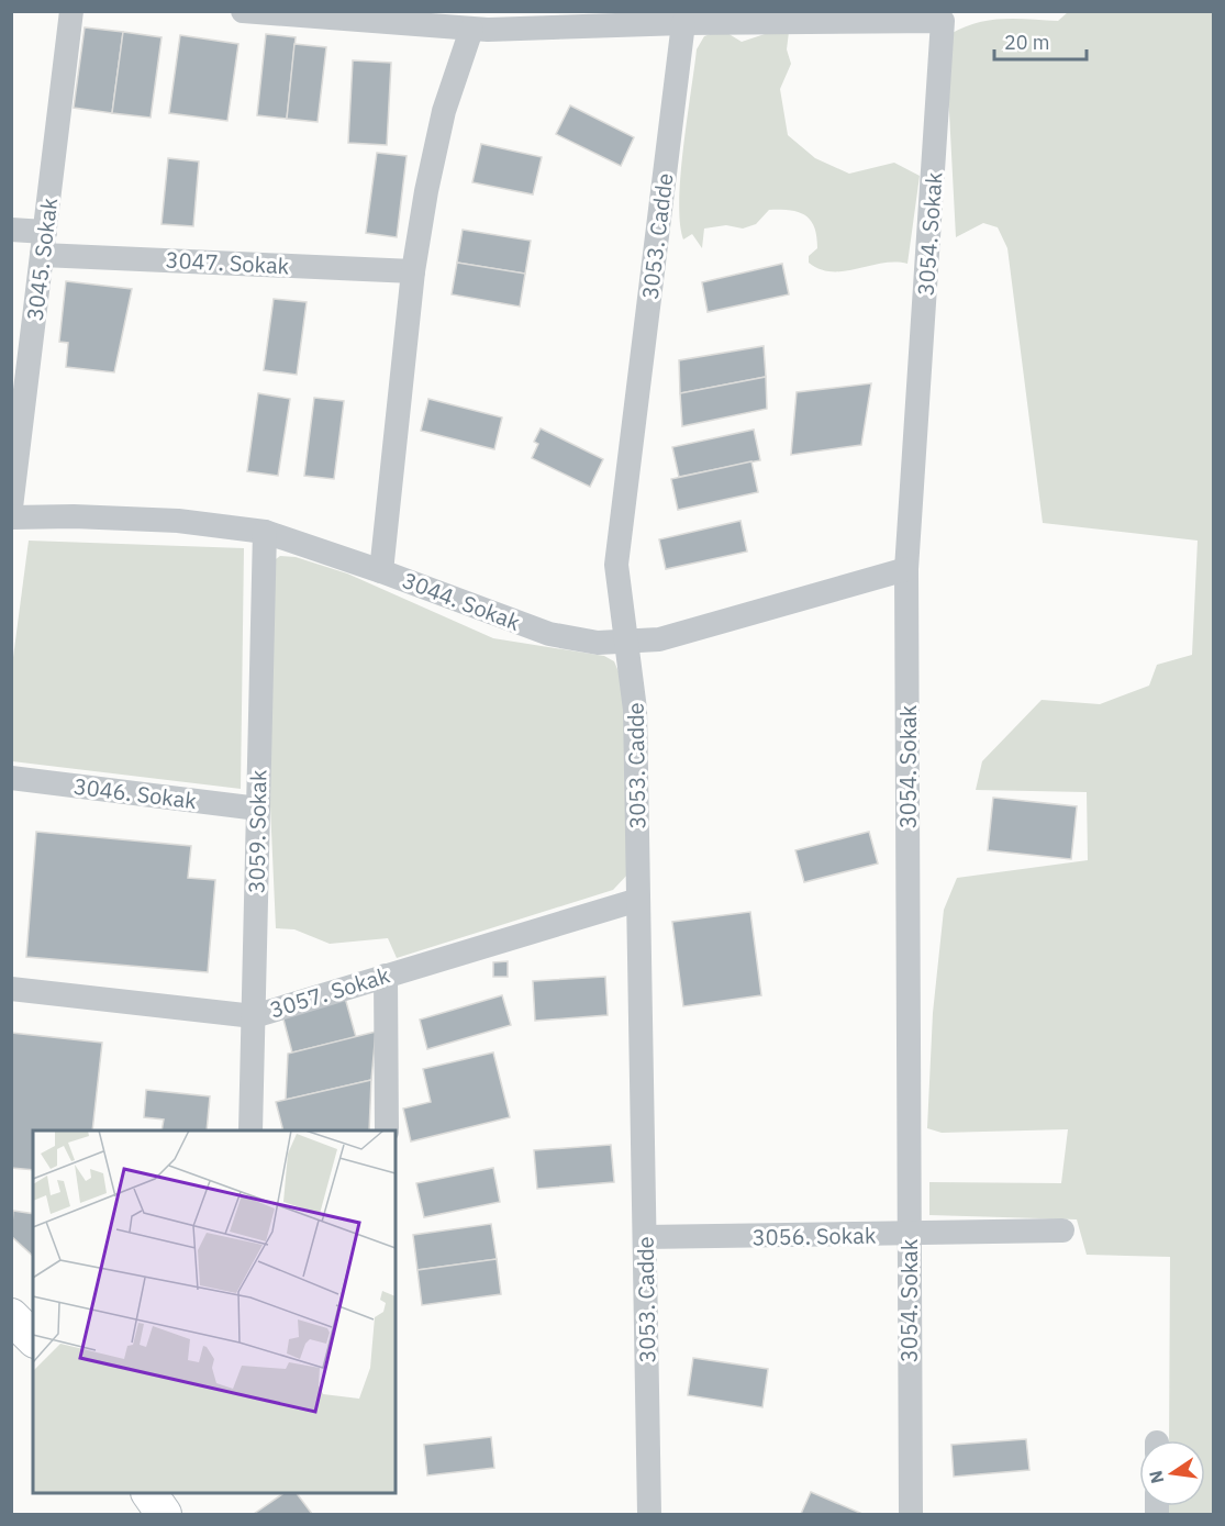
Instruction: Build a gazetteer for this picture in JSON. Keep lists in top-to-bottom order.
{
  "streets": {
    "street": [
      "3054. Sokak",
      "3053. Cadde",
      "3045. Sokak",
      "3047. Sokak",
      "3044. Sokak",
      "3046. Sokak",
      "3059. Sokak",
      "3057. Sokak",
      "3056. Sokak"
    ]
  },
  "crossings": [
    ["3054. Sokak", "3053. Cadde"],
    ["3054. Sokak", "3044. Sokak"],
    ["3054. Sokak", "3056. Sokak"],
    ["3053. Cadde", "3044. Sokak"],
    ["3053. Cadde", "3057. Sokak"],
    ["3053. Cadde", "3056. Sokak"],
    ["3045. Sokak", "3047. Sokak"],
    ["3044. Sokak", "3059. Sokak"],
    ["3046. Sokak", "3059. Sokak"],
    ["3059. Sokak", "3057. Sokak"]
  ],
  "scale_bar": "20 m",
  "north": "left"
}
